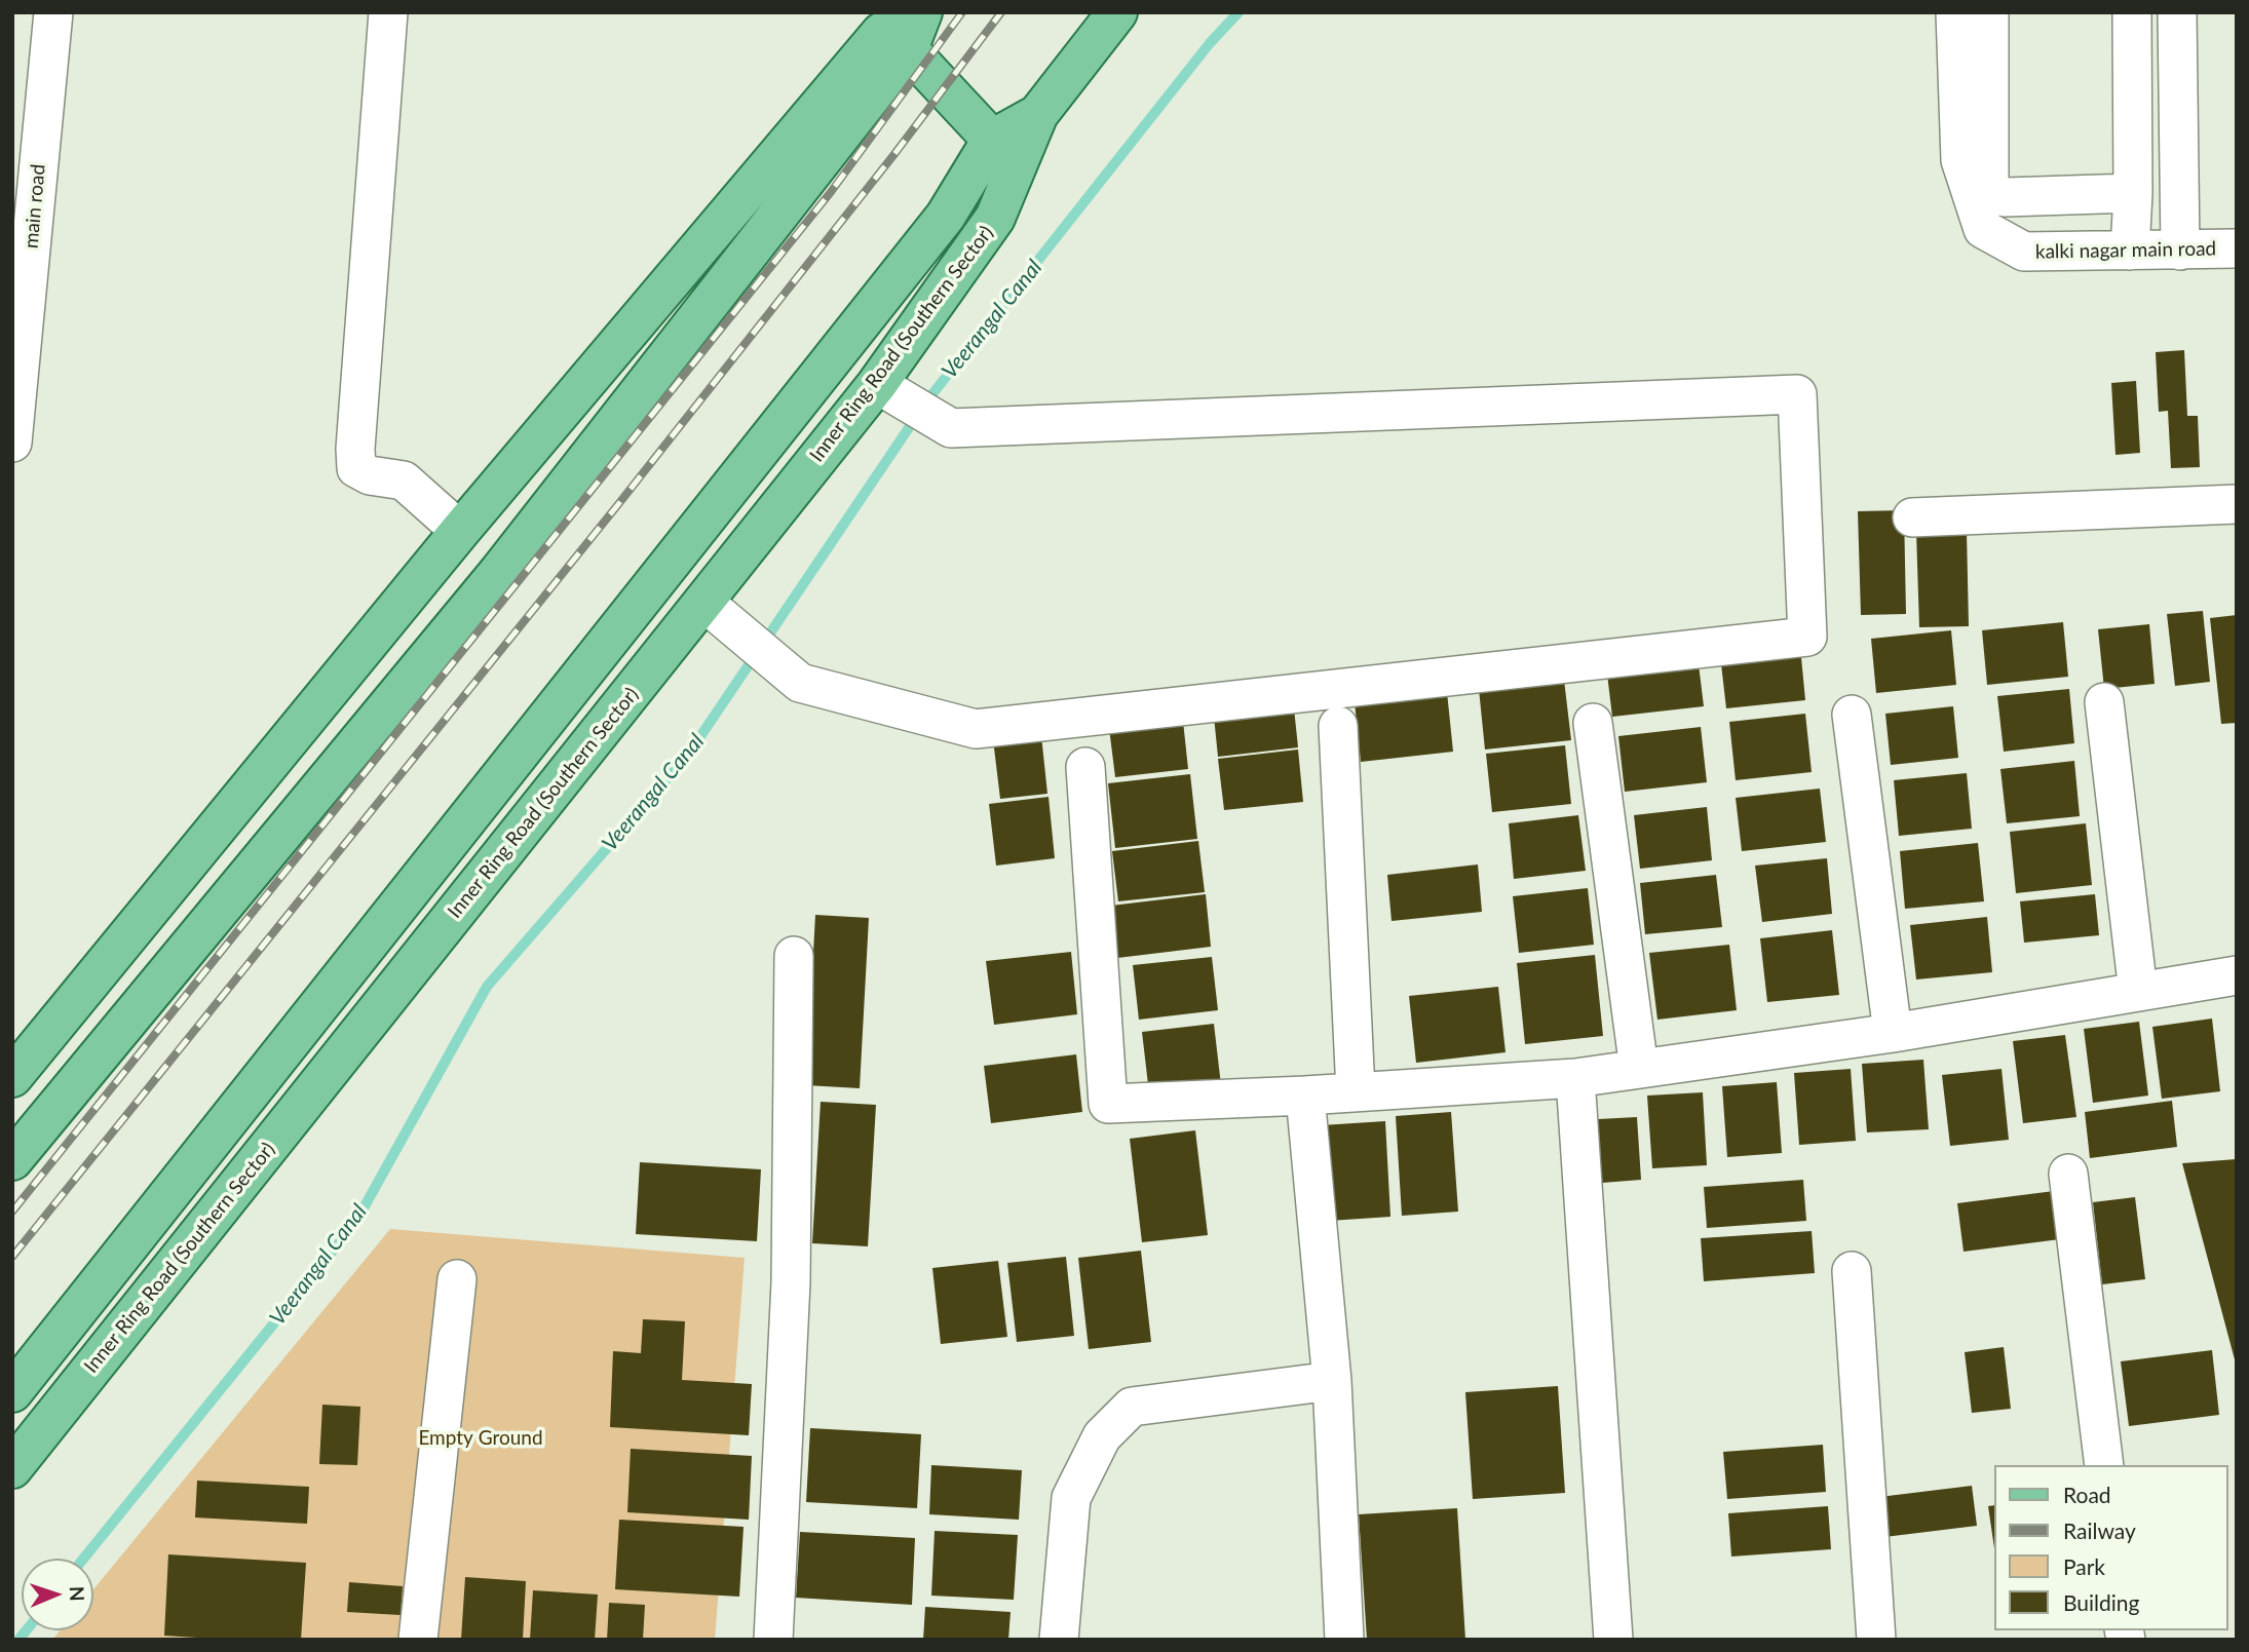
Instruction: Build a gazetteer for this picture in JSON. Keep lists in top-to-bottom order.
{
  "streets": {
    "main road": ["Inner Ring Road (Southern Sector)"],
    "street": ["main road", "kalki nagar main road"]
  },
  "water": ["Veerangal Canal"],
  "parks": ["Empty Ground"],
  "legend": [
    "Road",
    "Railway",
    "Park",
    "Building"
  ],
  "north": "right"
}
